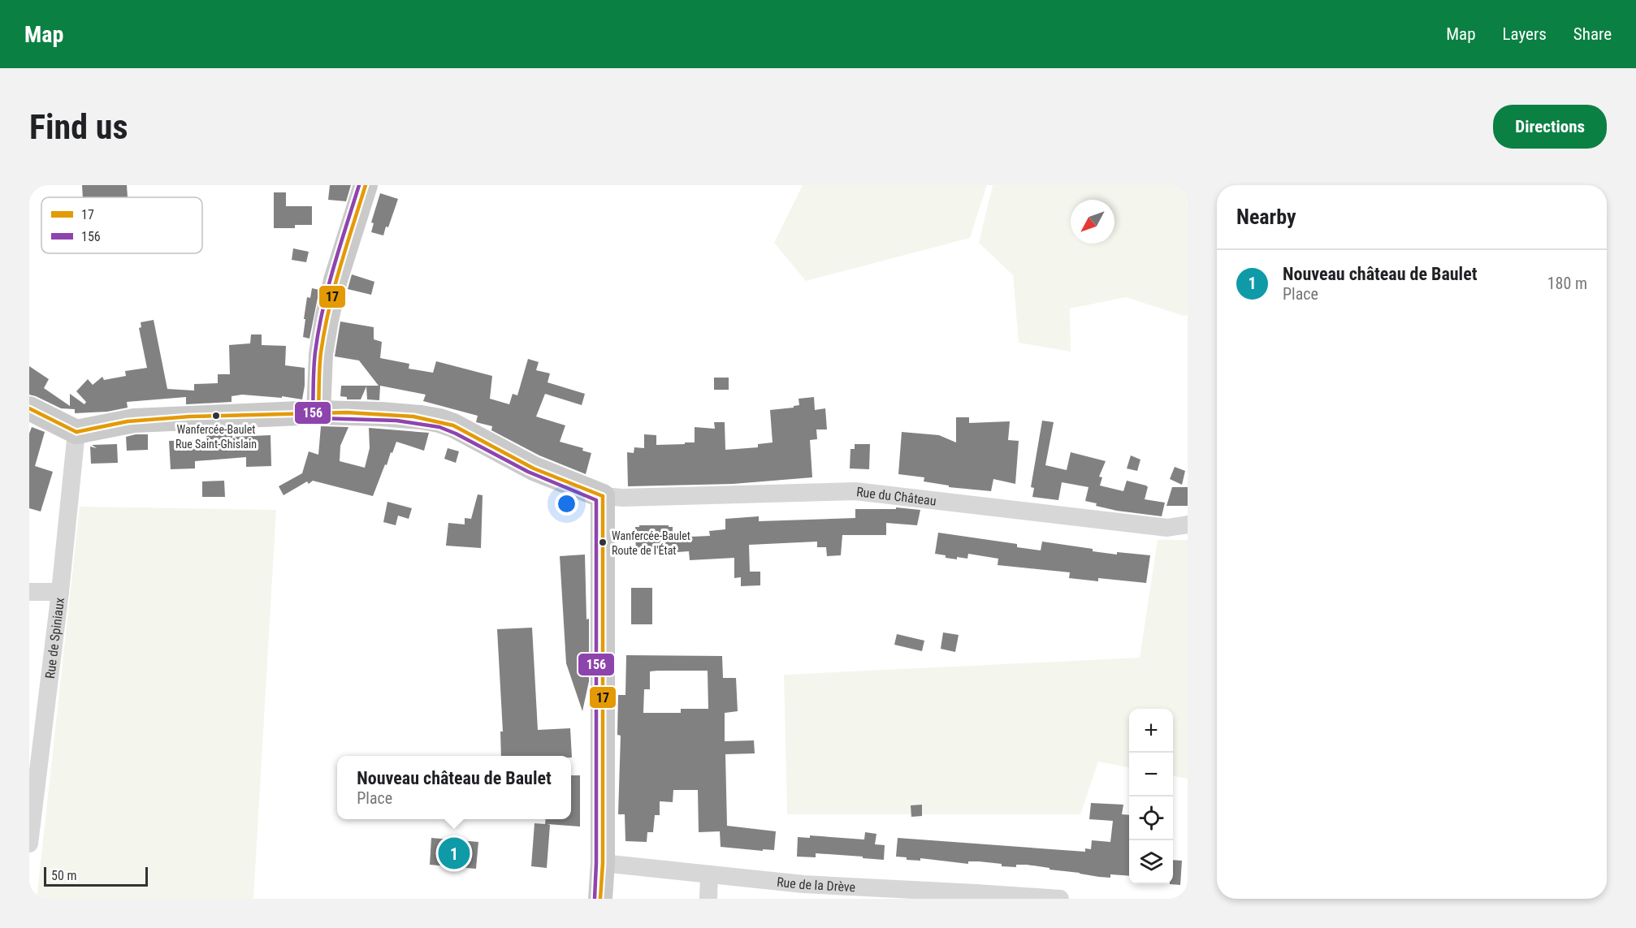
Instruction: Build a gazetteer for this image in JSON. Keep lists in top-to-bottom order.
{
  "streets": {
    "street": ["Rue du Château", "Rue de Spiniaux", "Rue de la Drève"]
  },
  "places": ["Wanfercée-Baulet Rue Saint-Ghislain", "Wanfercée-Baulet Route de l'État"],
  "lines": ["transit line 17", "transit line 156"],
  "legend": ["17", "156"],
  "scale_bar": "50 m",
  "north": "bottom left",
  "page": {
    "header": "Map",
    "nav": ["Map", "Layers", "Share"],
    "buttons": "Directions",
    "title": "Find us",
    "heading": "Nearby",
    "list": [
      {
        "mark": "1",
        "name": "Nouveau château de Baulet",
        "note": "Place",
        "value": "180 m"
      }
    ],
    "map_buttons": ["+", "−"],
    "popup": ["Nouveau château de Baulet", "Place"],
    "pins": "1",
    "scale": "50 m"
  }
}
